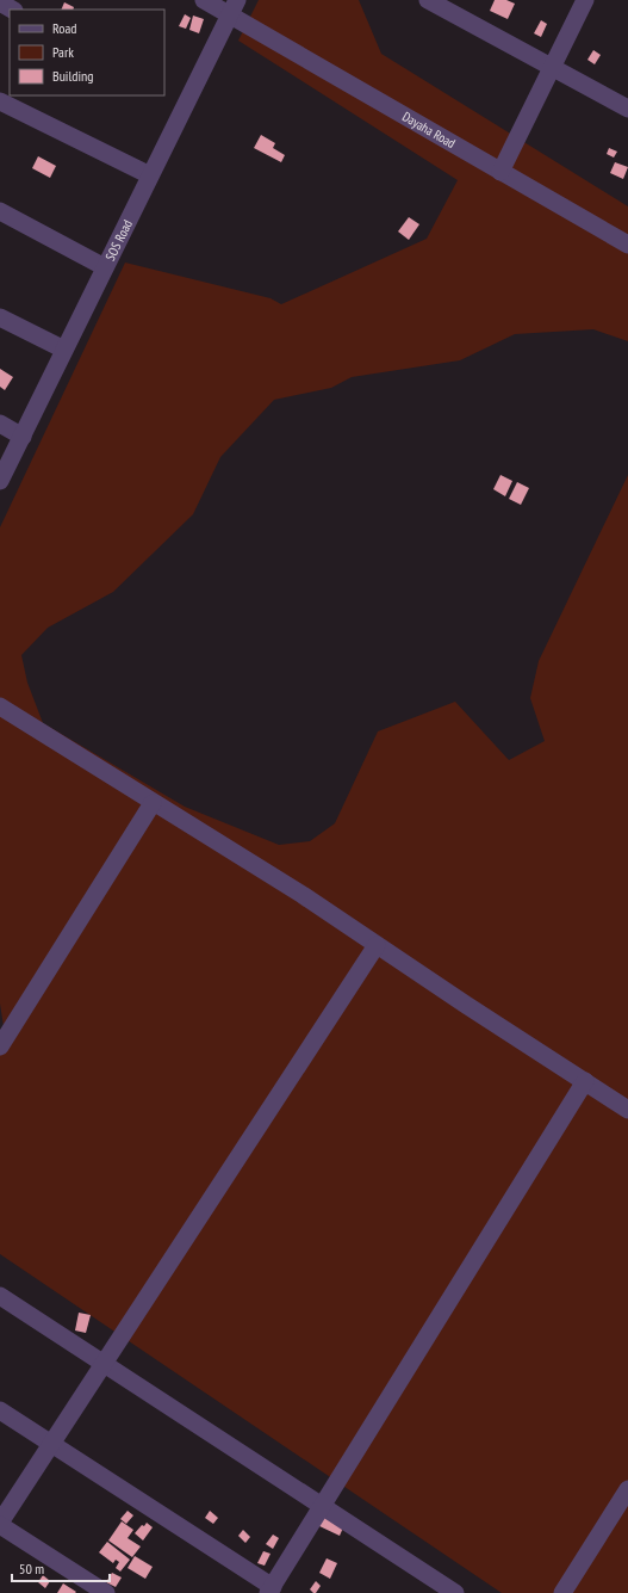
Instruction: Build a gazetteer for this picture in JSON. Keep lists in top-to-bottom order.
{
  "streets": {
    "street": ["Dayaha Road", "SOS Road"]
  },
  "crossings": [
    ["Dayaha Road", "SOS Road"]
  ],
  "legend": ["Road", "Park", "Building"],
  "scale_bar": "50 m"
}
